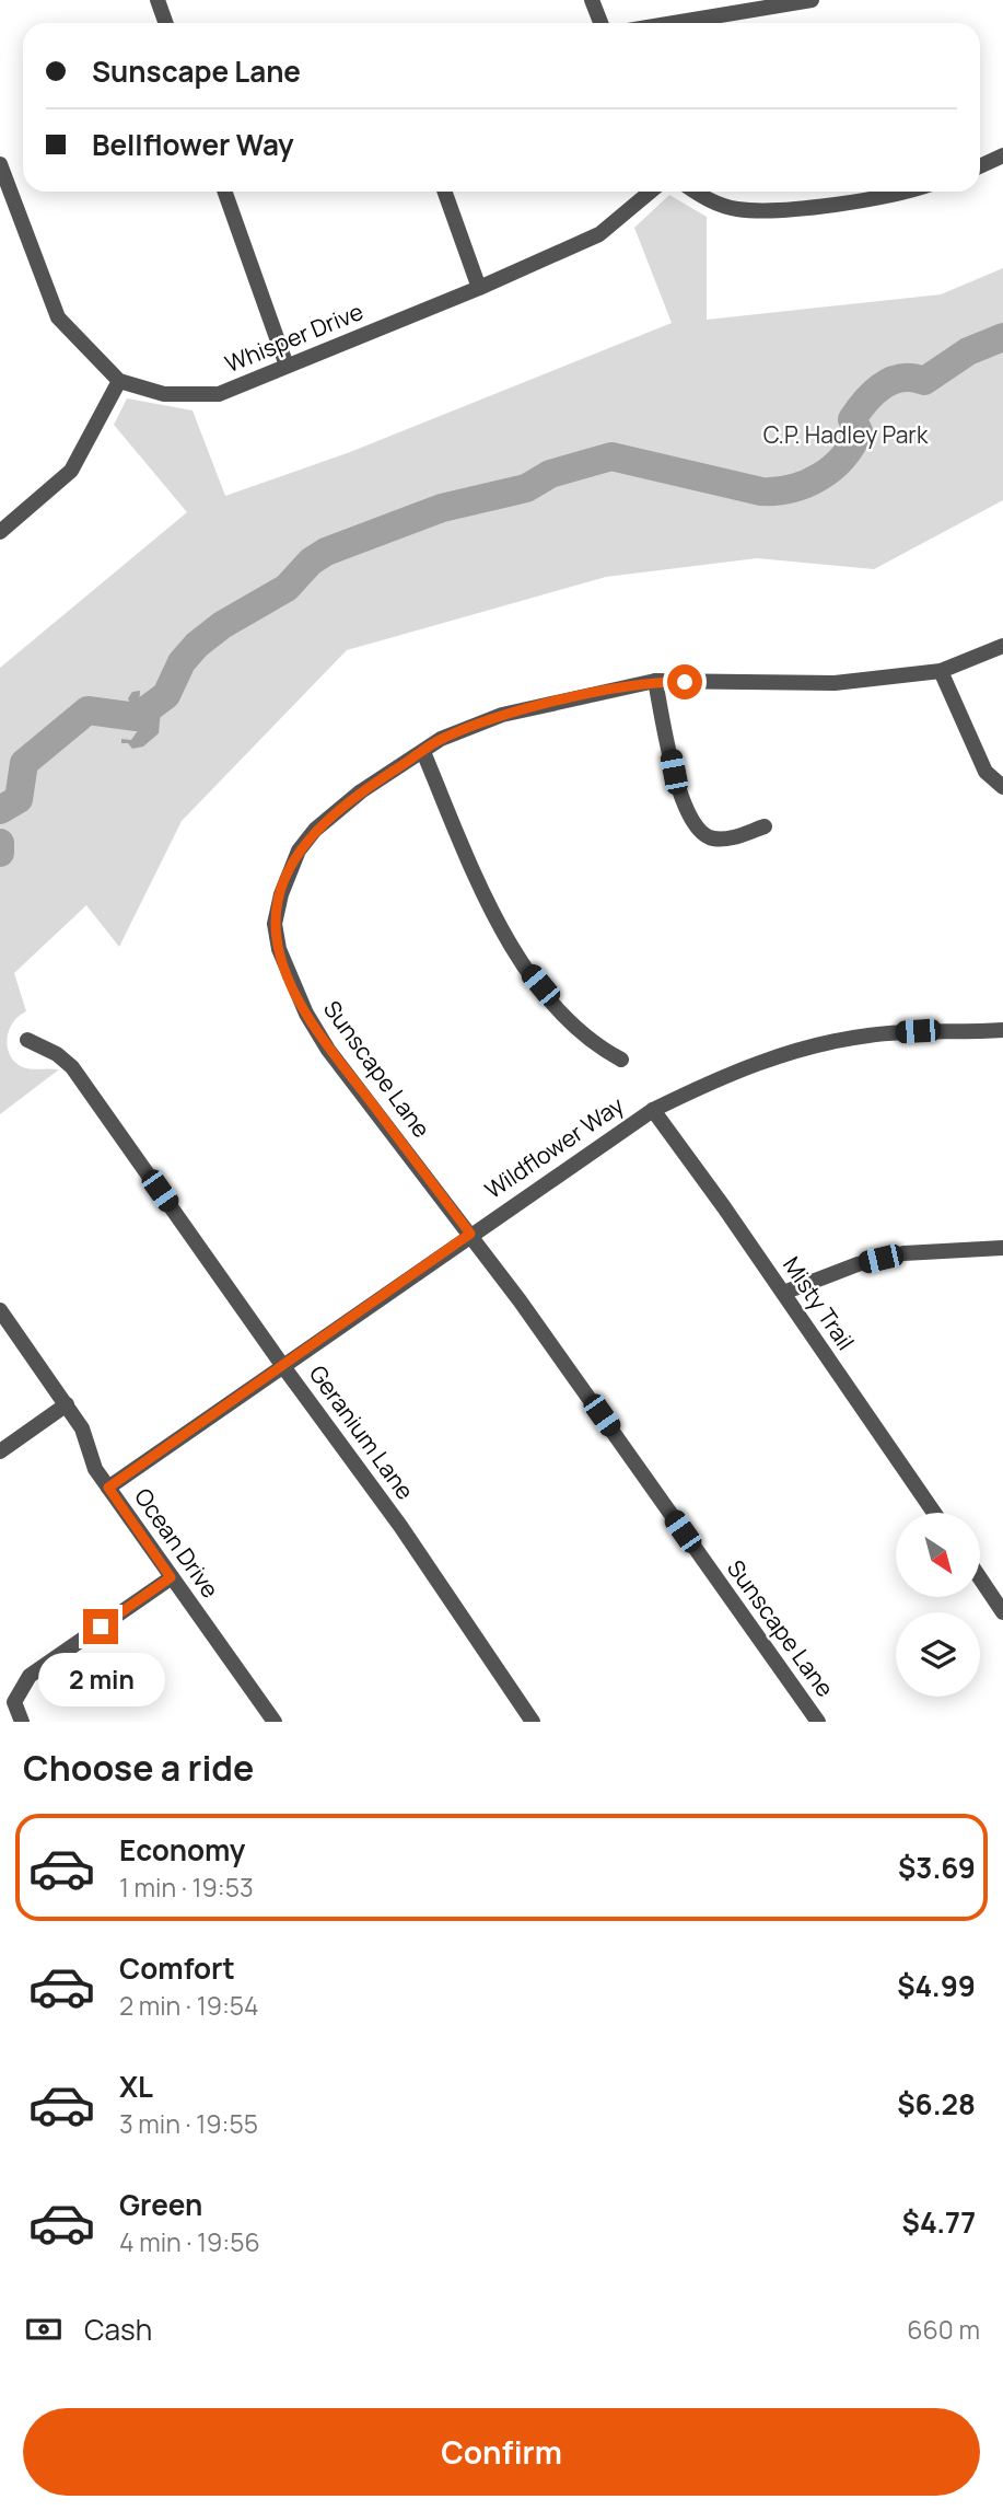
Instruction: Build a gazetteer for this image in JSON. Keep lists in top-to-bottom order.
{
  "streets": {
    "street": [
      "Whisper Drive",
      "Sunscape Lane",
      "Wildflower Way",
      "Misty Trail",
      "Geranium Lane",
      "Ocean Drive"
    ]
  },
  "crossings": [
    ["Sunscape Lane", "Wildflower Way"],
    ["Wildflower Way", "Misty Trail"],
    ["Wildflower Way", "Geranium Lane"],
    ["Wildflower Way", "Ocean Drive"]
  ],
  "parks": ["C.P. Hadley Park"],
  "north": "bottom right",
  "page": {
    "banner": ["Sunscape Lane", "Bellflower Way"],
    "bubble": "2 min",
    "heading": "Choose a ride",
    "list": [
      {
        "name": "Economy",
        "note": "1 min · 19:53",
        "value": "$3.69"
      },
      {
        "name": "Comfort",
        "note": "2 min · 19:54",
        "value": "$4.99"
      },
      {
        "name": "XL",
        "note": "3 min · 19:55",
        "value": "$6.28"
      },
      {
        "name": "Green",
        "note": "4 min · 19:56",
        "value": "$4.77"
      }
    ],
    "pay": ["Cash", "660 m"],
    "buttons": "Confirm"
  }
}
